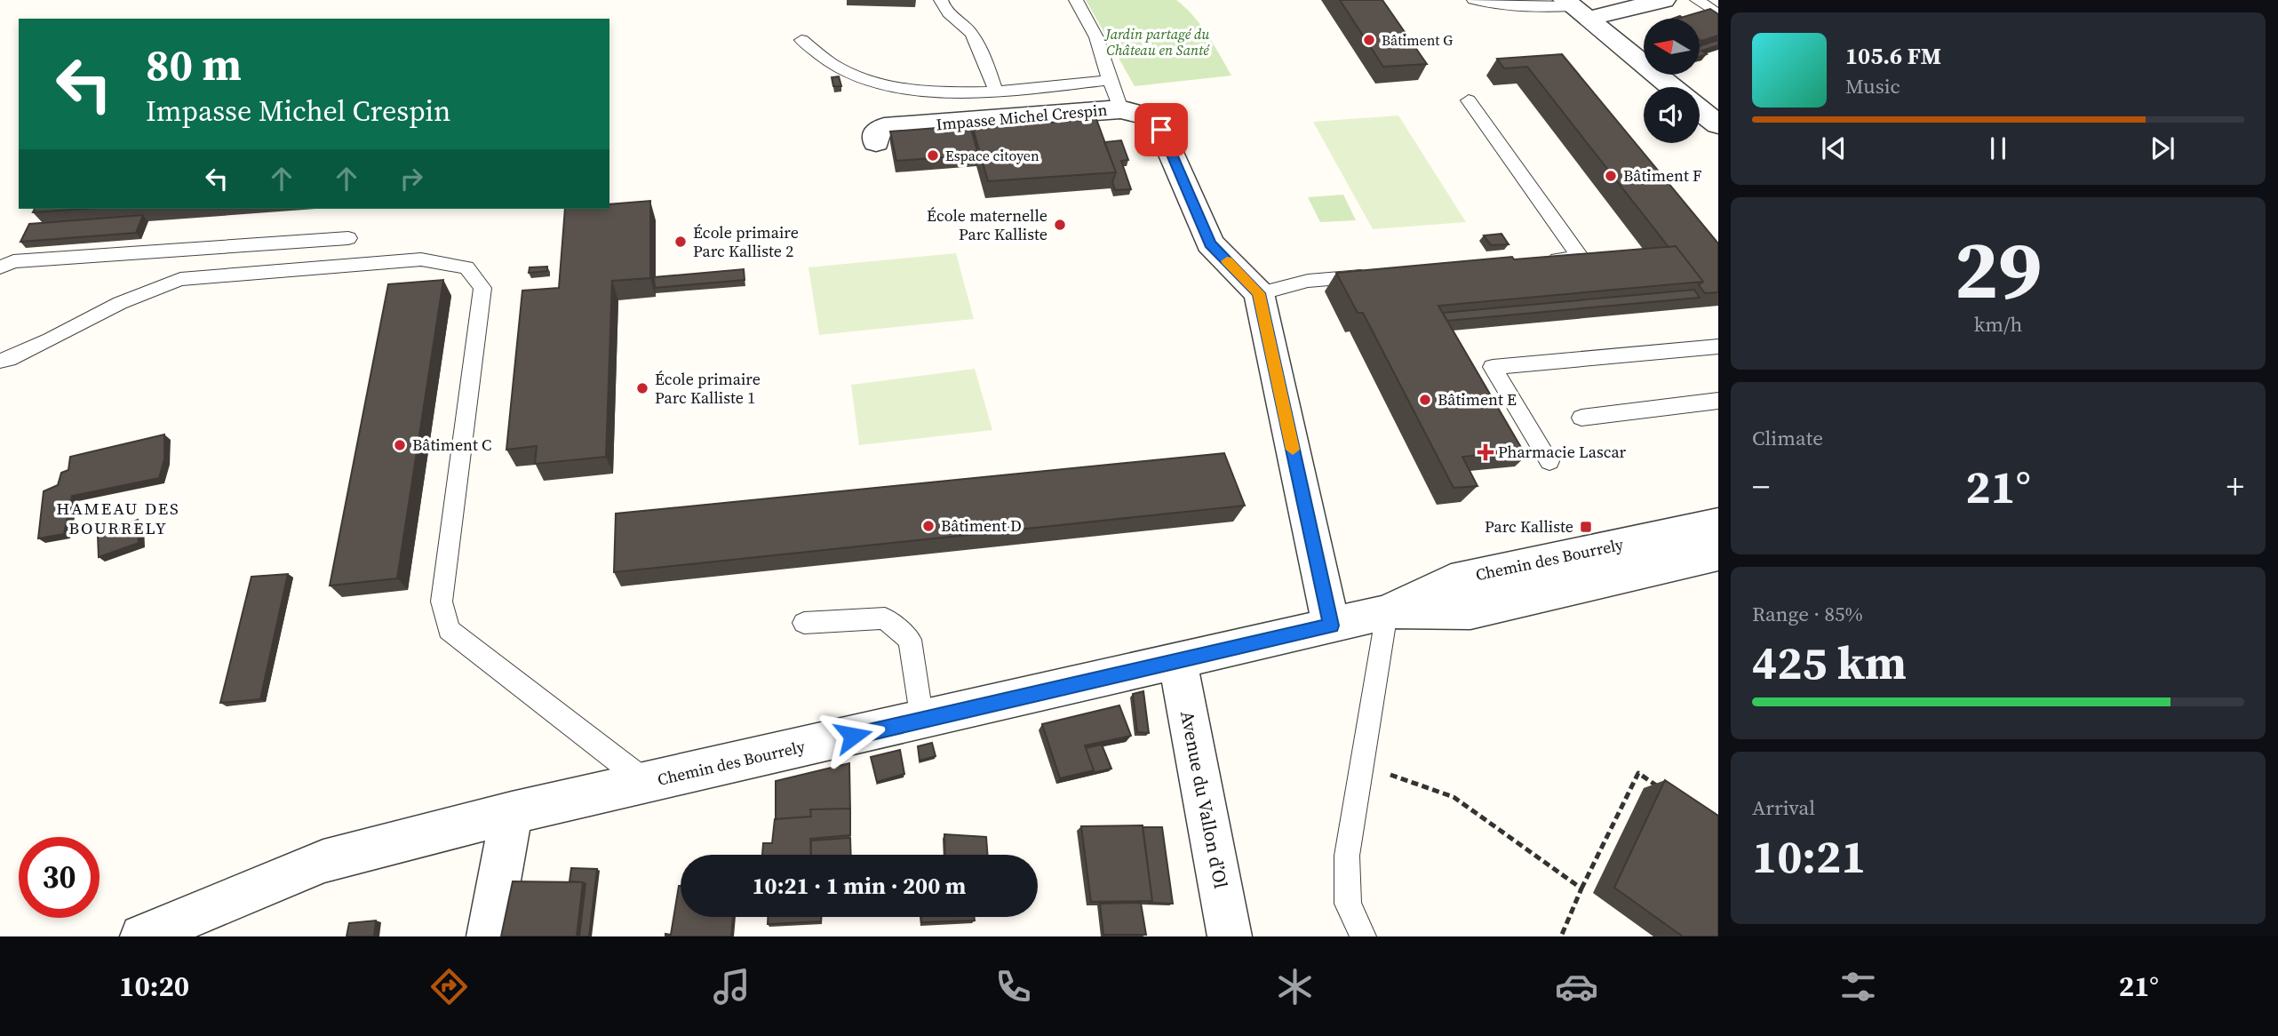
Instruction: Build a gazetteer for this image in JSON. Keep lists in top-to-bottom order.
{
  "streets": {
    "street": ["Impasse Michel Crespin", "Chemin des Bourrely", "Avenue du Vallon d’Ol"]
  },
  "crossings": [
    ["Chemin des Bourrely", "Avenue du Vallon d’Ol"]
  ],
  "districts": ["HAMEAU DES BOURRELY"],
  "parks": ["Jardin partagé du Château en Santé"],
  "places": {
    "other": [
      "Bâtiment G",
      "Espace citoyen",
      "Bâtiment F",
      "École maternelle Parc Kalliste",
      "École primaire Parc Kalliste 2",
      "École primaire Parc Kalliste 1",
      "Bâtiment E",
      "Bâtiment C",
      "Bâtiment D"
    ],
    "health": ["Pharmacie Lascar"],
    "transit": ["Parc Kalliste"]
  },
  "north": "left",
  "page": {
    "turn": ["80 m", "Impasse Michel Crespin"],
    "song": ["105.6 FM", "Music"],
    "tile": [
      ["29", "km/h"],
      "Climate",
      ["Range · 85%", "425 km"],
      ["Arrival", "10:21"]
    ],
    "heat": ["−", "21°", "+"],
    "limit": "30",
    "trip": "10:21 · 1 min · 200 m",
    "tabs": ["10:20", "21°"]
  }
}
